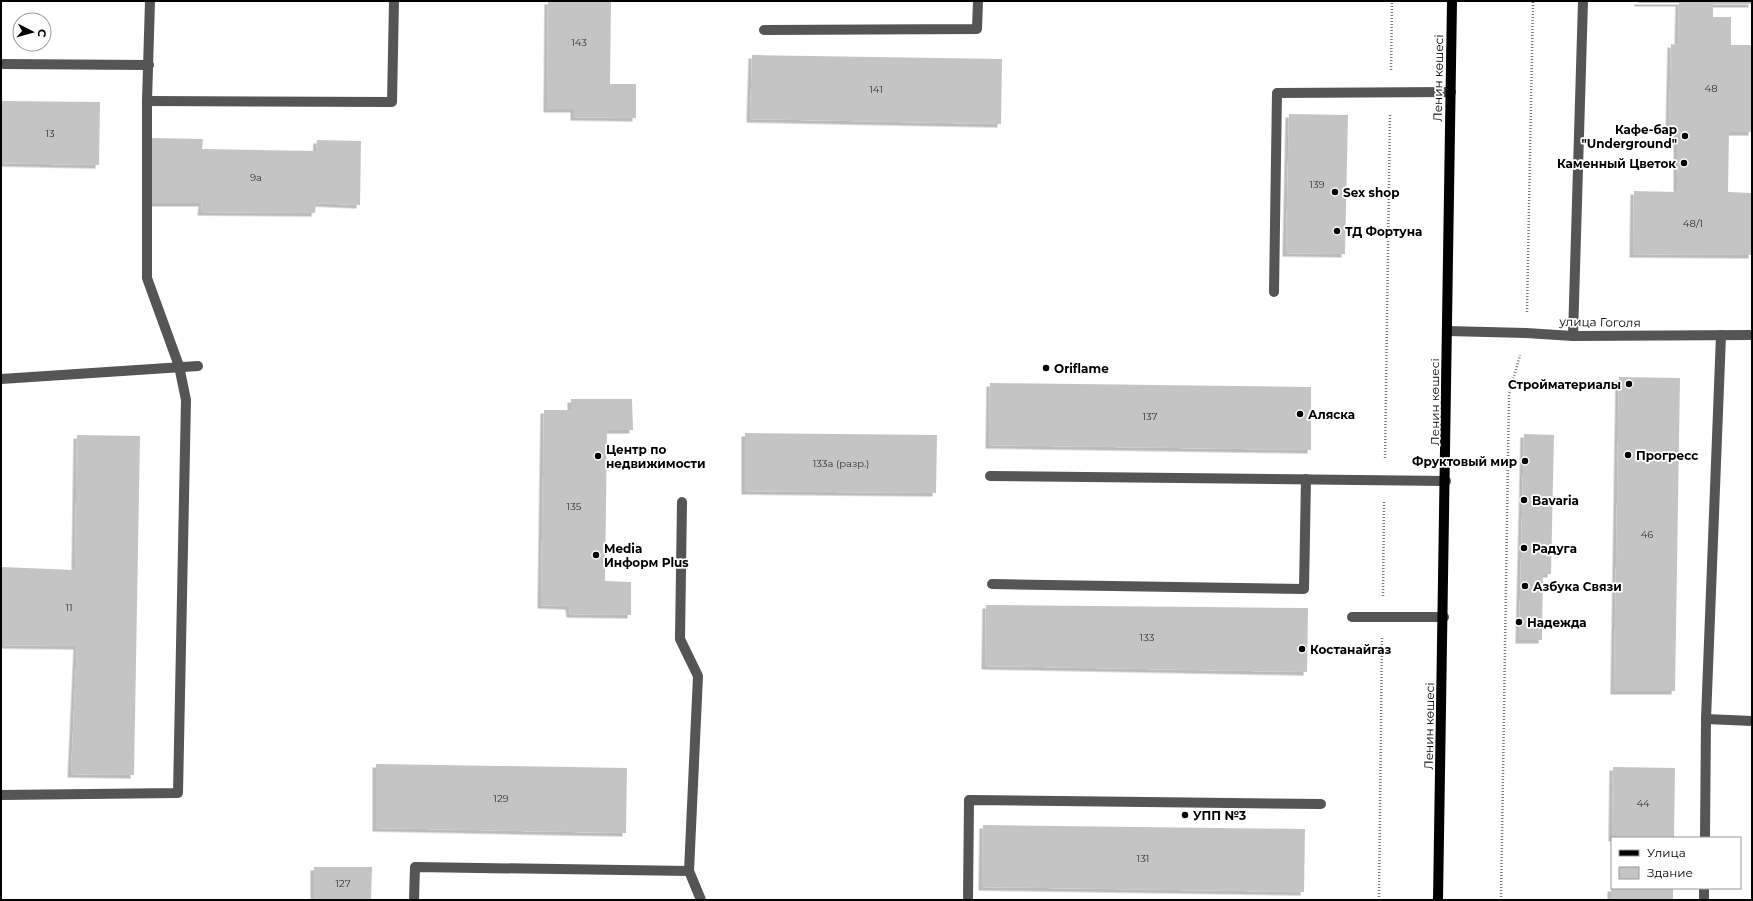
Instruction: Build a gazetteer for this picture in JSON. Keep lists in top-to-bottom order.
{
  "streets": {
    "main road": ["Ленин көшесі"],
    "lane": ["улица Гоголя"]
  },
  "crossings": [
    ["Ленин көшесі", "улица Гоголя"]
  ],
  "places": [
    "Кафе-бар \"Underground\"",
    "Каменный Цветок",
    "Sex shop",
    "ТД Фортуна",
    "Oriflame",
    "Стройматериалы",
    "Аляска",
    "Прогресс",
    "Центр по недвижимости",
    "Фруктовый мир",
    "Bavaria",
    "Радуга",
    "Media Информ Plus",
    "Азбука Связи",
    "Надежда",
    "Костанайгаз",
    "УПП №3"
  ],
  "house_numbers": [
    "143",
    "48",
    "141",
    "13",
    "9а",
    "139",
    "48/1",
    "137",
    "133а (разр.)",
    "135",
    "46",
    "11",
    "133",
    "129",
    "44",
    "131",
    "127"
  ],
  "legend": ["Улица", "Здание"],
  "north": "right"
}
